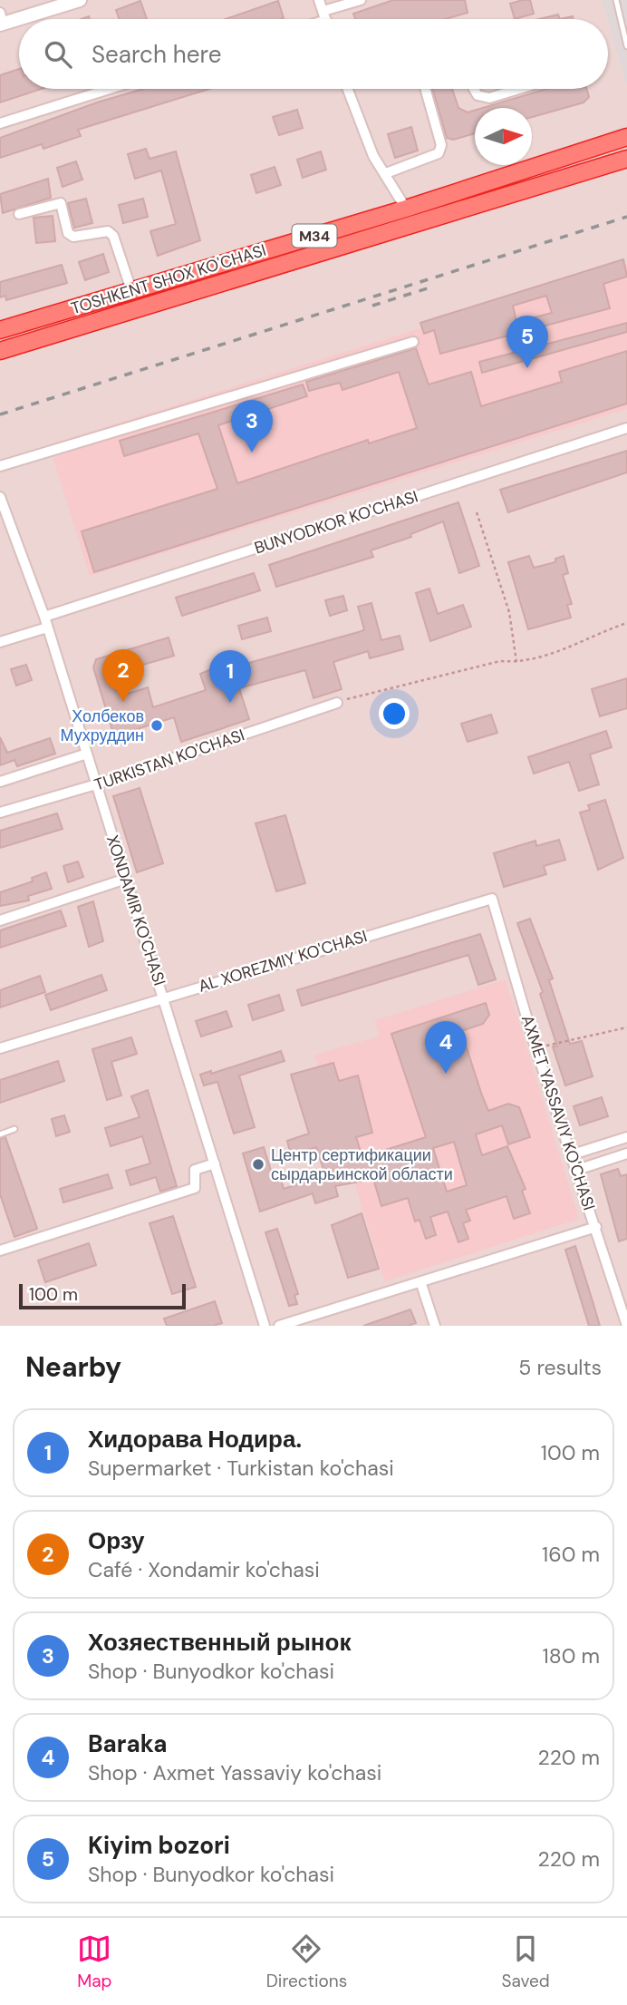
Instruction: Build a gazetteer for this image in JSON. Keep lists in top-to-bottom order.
{
  "streets": {
    "highway": ["M34", "TOSHKENT SHOX KO'CHASI"],
    "street": [
      "BUNYODKOR KO'CHASI",
      "TURKISTAN KO'CHASI",
      "XONDAMIR KO'CHASI",
      "AL XOREZMIY KO'CHASI",
      "AXMET YASSAVIY KO'CHASI"
    ]
  },
  "crossings": [
    ["BUNYODKOR KO'CHASI", "XONDAMIR KO'CHASI"],
    ["TURKISTAN KO'CHASI", "XONDAMIR KO'CHASI"],
    ["XONDAMIR KO'CHASI", "AL XOREZMIY KO'CHASI"],
    ["AL XOREZMIY KO'CHASI", "AXMET YASSAVIY KO'CHASI"]
  ],
  "places": ["Холбеков Мухруддин", "Центр сертификации сырдарьинской области"],
  "scale_bar": "100 m",
  "north": "right",
  "page": {
    "search": "Search here",
    "pins": [
      "5",
      "3",
      "2",
      "1",
      "4"
    ],
    "scale": "100 m",
    "heading": ["Nearby", "5 results"],
    "list": [
      {
        "mark": "1",
        "name": "Хидорава Нодира.",
        "note": "Supermarket · Turkistan ko'chasi",
        "value": "100 m"
      },
      {
        "mark": "2",
        "name": "Орзу",
        "note": "Café · Xondamir ko'chasi",
        "value": "160 m"
      },
      {
        "mark": "3",
        "name": "Хозяественный рынок",
        "note": "Shop · Bunyodkor ko'chasi",
        "value": "180 m"
      },
      {
        "mark": "4",
        "name": "Baraka",
        "note": "Shop · Axmet Yassaviy ko'chasi",
        "value": "220 m"
      },
      {
        "mark": "5",
        "name": "Kiyim bozori",
        "note": "Shop · Bunyodkor ko'chasi",
        "value": "220 m"
      }
    ],
    "nav": ["Map", "Directions", "Saved"]
  }
}
